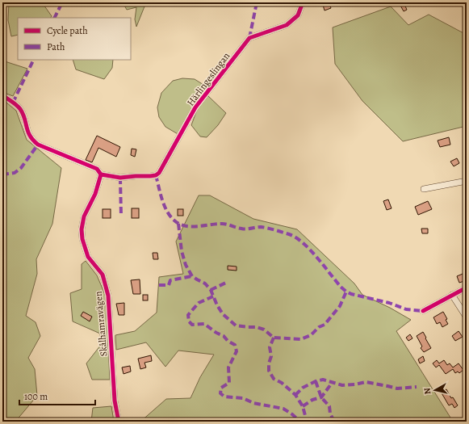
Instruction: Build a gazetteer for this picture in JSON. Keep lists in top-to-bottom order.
{
  "streets": {
    "street": ["Härlingeslingan", "Skålhamravägen"]
  },
  "crossings": [
    ["Härlingeslingan", "Skålhamravägen"]
  ],
  "legend": ["Cycle path", "Path"],
  "scale_bar": "100 m",
  "north": "left"
}
